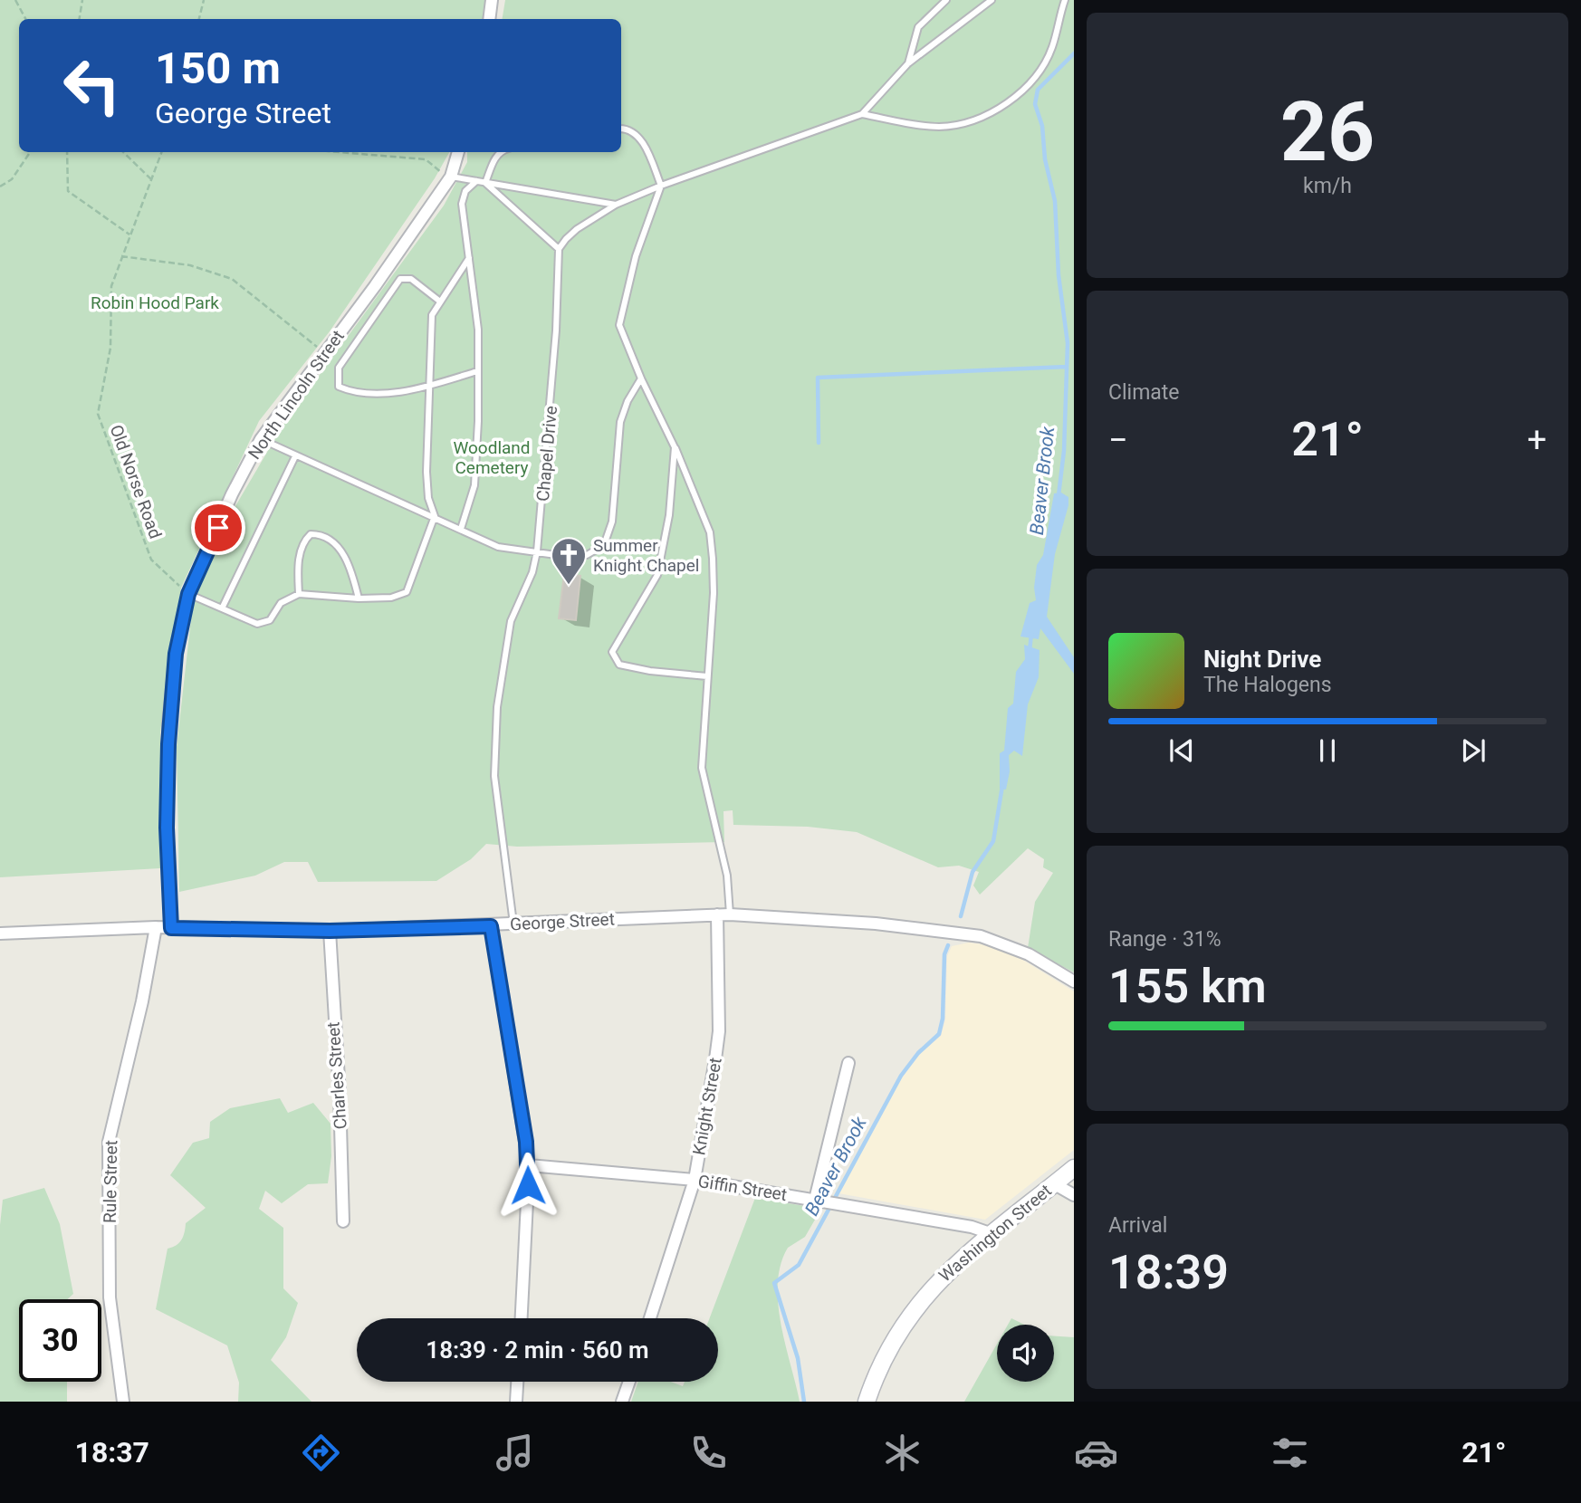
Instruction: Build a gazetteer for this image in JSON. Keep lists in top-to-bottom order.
{
  "streets": {
    "main road": ["Washington Street"],
    "street": [
      "North Lincoln Street",
      "George Street",
      "Charles Street",
      "Knight Street",
      "Rule Street",
      "Giffin Street"
    ],
    "lane": ["Chapel Drive"],
    "path": ["Old Norse Road"]
  },
  "crossings": [
    ["North Lincoln Street", "Old Norse Road"],
    ["North Lincoln Street", "George Street"],
    ["Chapel Drive", "George Street"],
    ["George Street", "Charles Street"],
    ["George Street", "Knight Street"],
    ["George Street", "Rule Street"],
    ["Knight Street", "Giffin Street"],
    ["Giffin Street", "Washington Street"]
  ],
  "water": ["Beaver Brook"],
  "parks": ["Robin Hood Park", "Woodland Cemetery"],
  "places": {
    "church": ["Summer Knight Chapel"]
  },
  "page": {
    "tile": [
      ["26", "km/h"],
      "Climate",
      ["Range · 31%", "155 km"],
      ["Arrival", "18:39"]
    ],
    "turn": ["150 m", "George Street"],
    "heat": ["−", "21°", "+"],
    "song": ["Night Drive", "The Halogens"],
    "limit": "30",
    "trip": "18:39 · 2 min · 560 m",
    "tabs": ["18:37", "21°"]
  }
}
